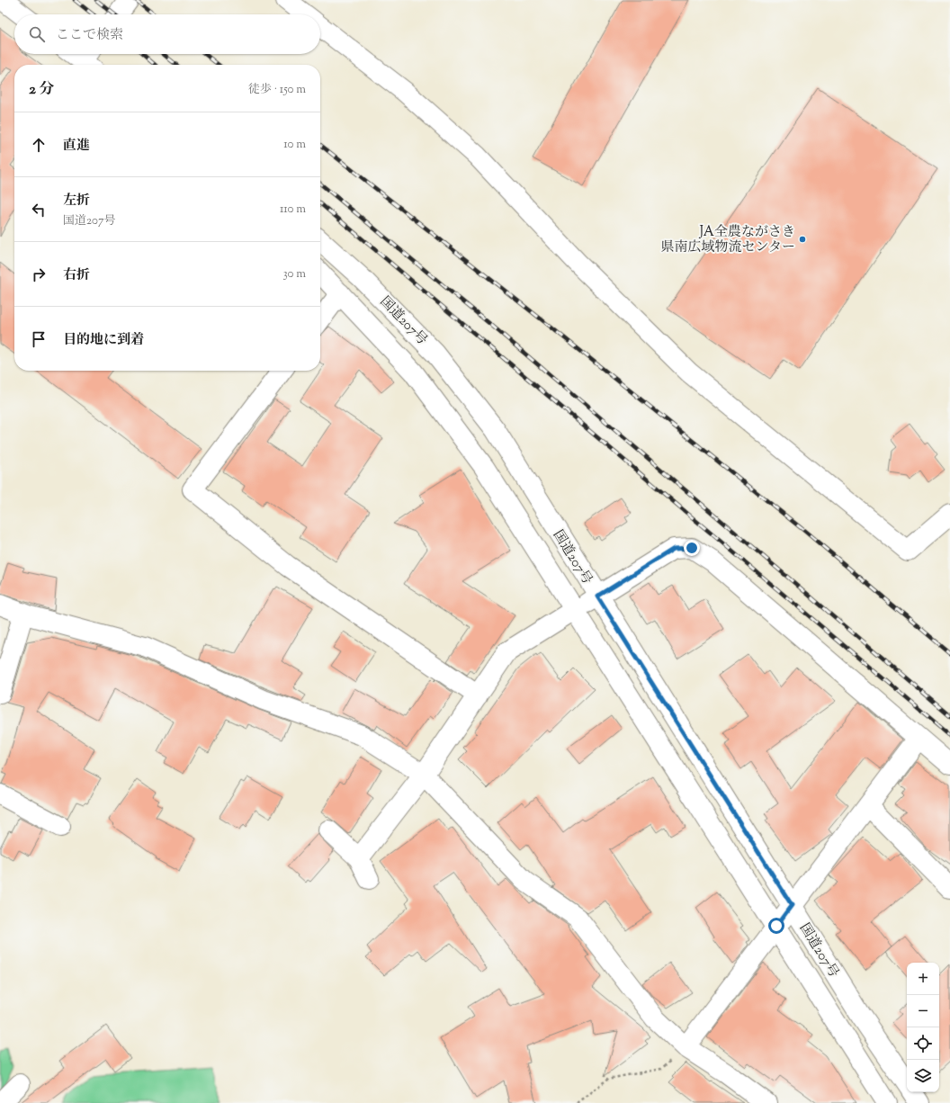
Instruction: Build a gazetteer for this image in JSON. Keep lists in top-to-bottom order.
{
  "streets": {
    "street": ["国道207号"]
  },
  "places": ["JA全農ながさき 県南広域物流センター"],
  "page": {
    "search": "ここで検索",
    "heading": ["2 分", "徒歩 · 150 m"],
    "list": [
      ["直進", "10 m"],
      ["左折", "国道207号", "110 m"],
      ["右折", "30 m"],
      "目的地に到着"
    ],
    "map_buttons": ["+", "−"]
  }
}
